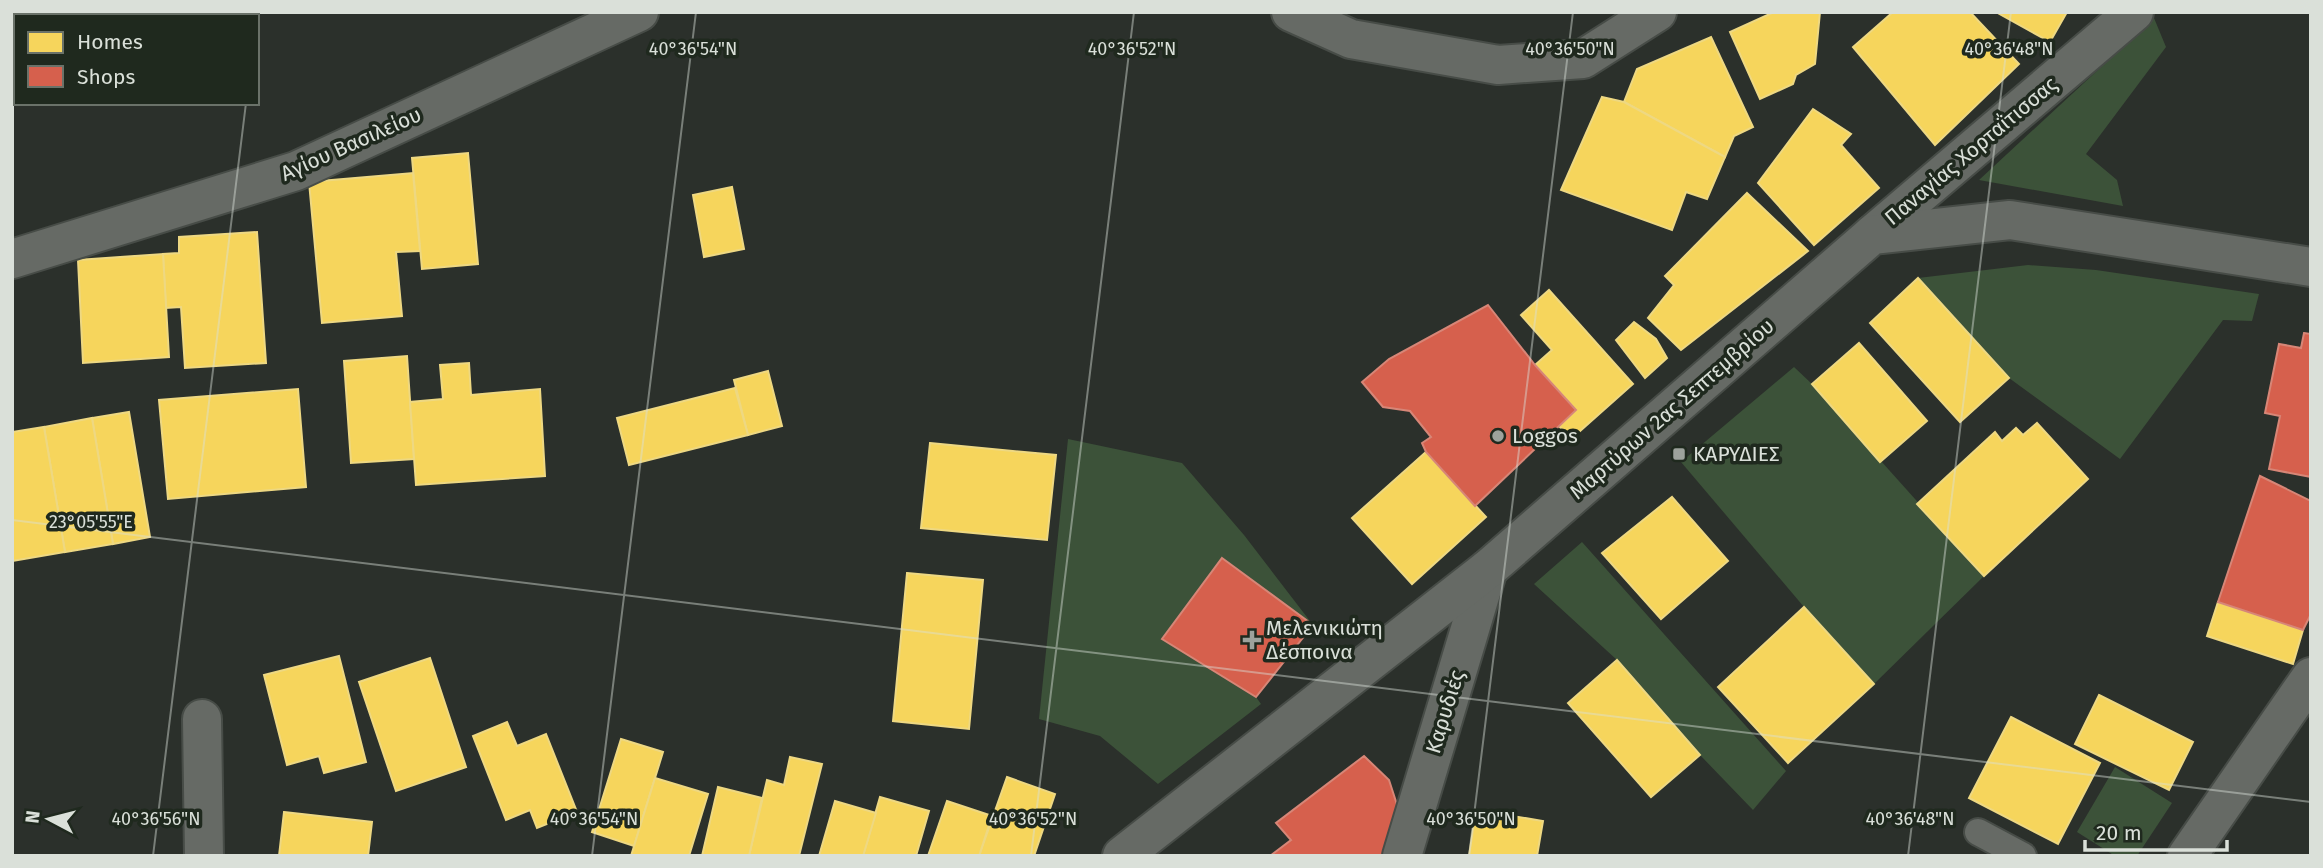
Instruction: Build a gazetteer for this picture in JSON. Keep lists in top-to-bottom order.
{
  "streets": {
    "street": [
      "Αγίου Βασιλείου",
      "Παναγίας Χορταΐτισσας",
      "Μαρτύρων 2ας Σεπτεμβρίου",
      "Καρυδιές"
    ]
  },
  "crossings": [
    ["Παναγίας Χορταΐτισσας", "Μαρτύρων 2ας Σεπτεμβρίου"],
    ["Μαρτύρων 2ας Σεπτεμβρίου", "Καρυδιές"]
  ],
  "places": {
    "other": ["Loggos"],
    "transit": ["ΚΑΡΥΔΙΕΣ"],
    "health": ["Μελενικιώτη Δέσποινα"]
  },
  "legend": ["Homes", "Shops"],
  "scale_bar": "20 m",
  "north": "left",
  "coordinates": [
    "40°36'48\"N",
    "40°36'54\"N",
    "40°36'52\"N",
    "40°36'50\"N",
    "23°05'55\"E",
    "40°36'56\"N"
  ]
}
